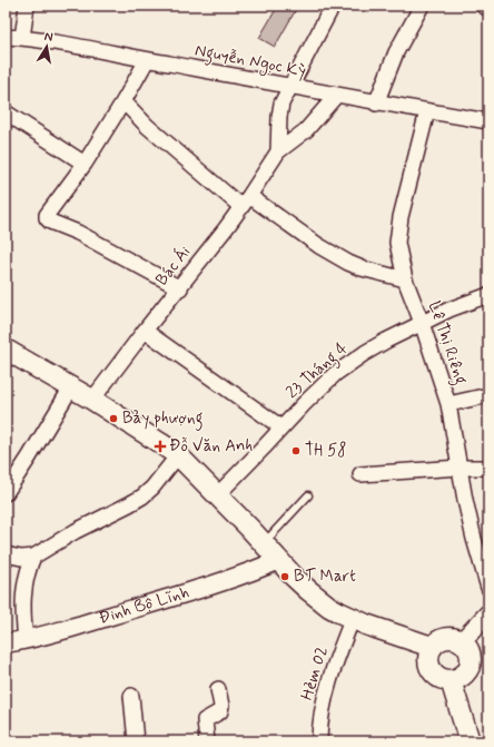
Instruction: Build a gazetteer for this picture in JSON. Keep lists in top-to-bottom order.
{
  "streets": {
    "street": [
      "Nguyễn Ngọc Kỳ",
      "Bác Ái",
      "Lê Thị Riêng",
      "23 Tháng 4",
      "Đinh Bộ Lĩnh",
      "Hẻm 02"
    ]
  },
  "crossings": [
    ["Nguyễn Ngọc Kỳ", "Bác Ái"],
    ["Nguyễn Ngọc Kỳ", "Lê Thị Riêng"],
    ["Lê Thị Riêng", "23 Tháng 4"]
  ],
  "places": {
    "other": ["Bảy phượng", "TH 58", "BT Mart"],
    "health": ["Đỗ Văn Anh"]
  },
  "north": "top"
}
